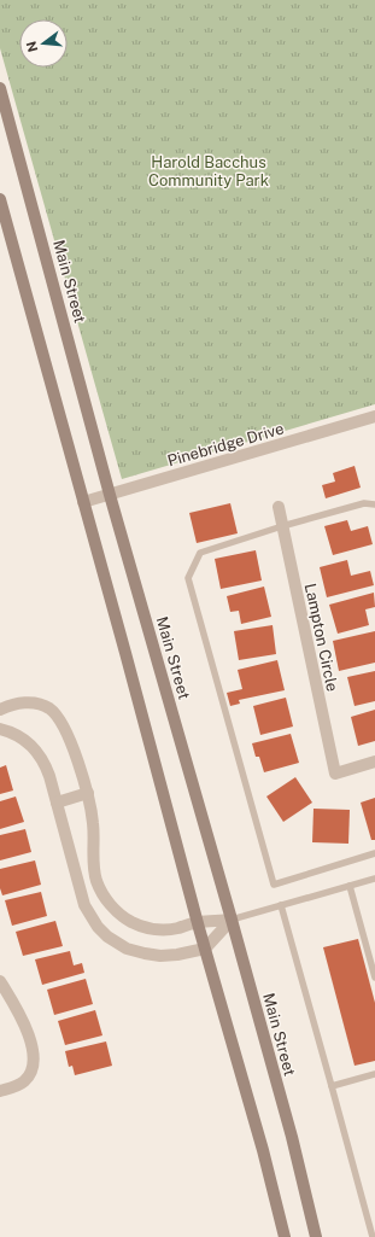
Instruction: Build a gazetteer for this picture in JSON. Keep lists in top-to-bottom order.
{
  "streets": {
    "main road": ["Main Street"],
    "street": ["Pinebridge Drive", "Lampton Circle"]
  },
  "crossings": [
    ["Main Street", "Pinebridge Drive"]
  ],
  "parks": ["Harold Bacchus Community Park"],
  "north": "left"
}
